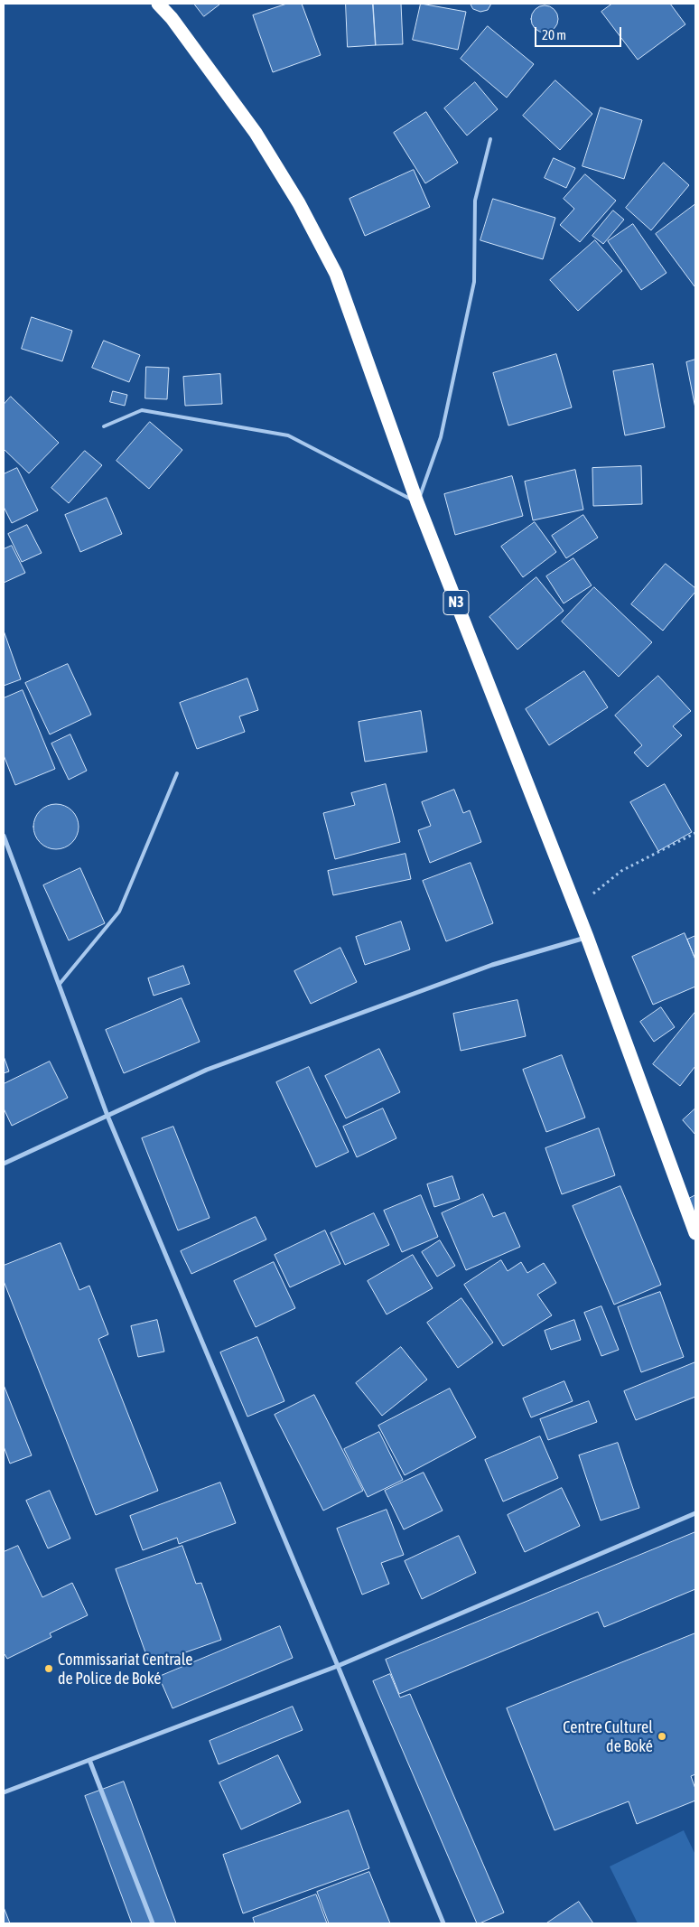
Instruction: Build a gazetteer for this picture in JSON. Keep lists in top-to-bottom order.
{
  "streets": {
    "highway": ["N3"]
  },
  "places": ["Commissariat Centrale de Police de Boké", "Centre Culturel de Boké"],
  "scale_bar": "20 m"
}
